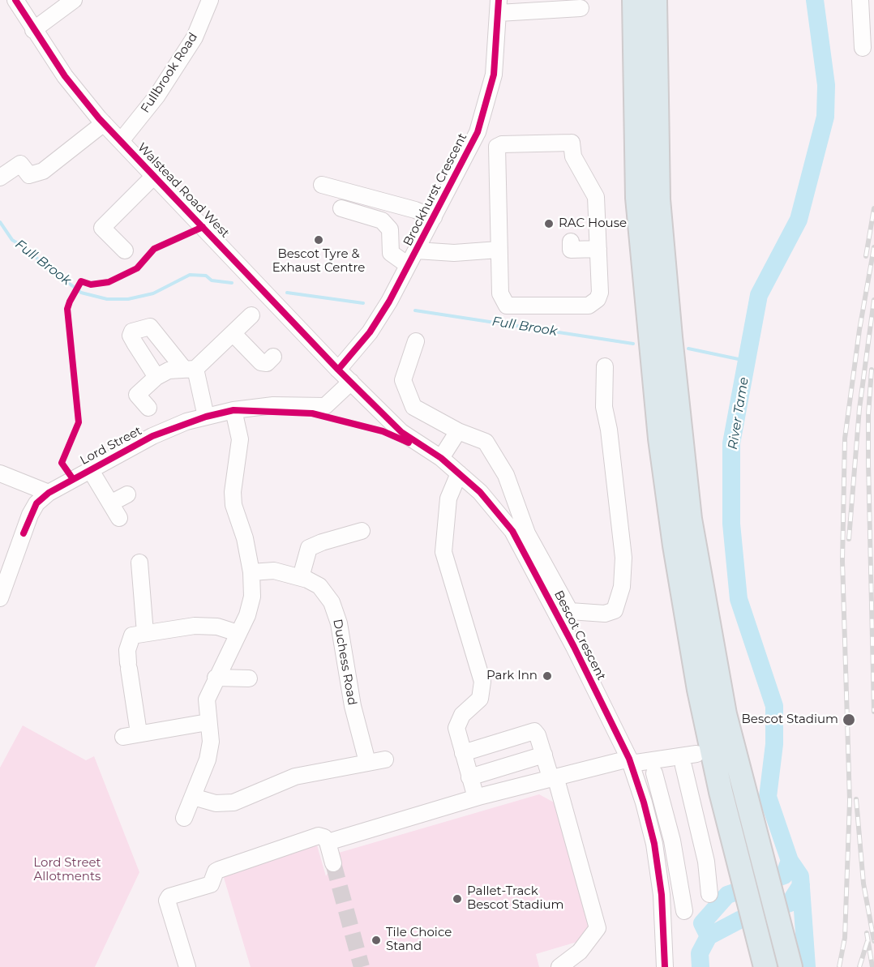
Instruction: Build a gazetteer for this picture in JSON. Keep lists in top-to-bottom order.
{
  "streets": {
    "street": [
      "Fullbrook Road",
      "Brockhurst Crescent",
      "Walstead Road West",
      "Lord Street",
      "Bescot Crescent",
      "Duchess Road"
    ]
  },
  "crossings": [
    ["Fullbrook Road", "Walstead Road West"],
    ["Brockhurst Crescent", "Walstead Road West"],
    ["Walstead Road West", "Bescot Crescent"]
  ],
  "water": ["Full Brook", "River Tame"],
  "parks": ["Lord Street Allotments"],
  "places": [
    "RAC House",
    "Bescot Tyre & Exhaust Centre",
    "Park Inn",
    "Bescot Stadium",
    "Pallet-Track Bescot Stadium",
    "Tile Choice Stand"
  ]
}
